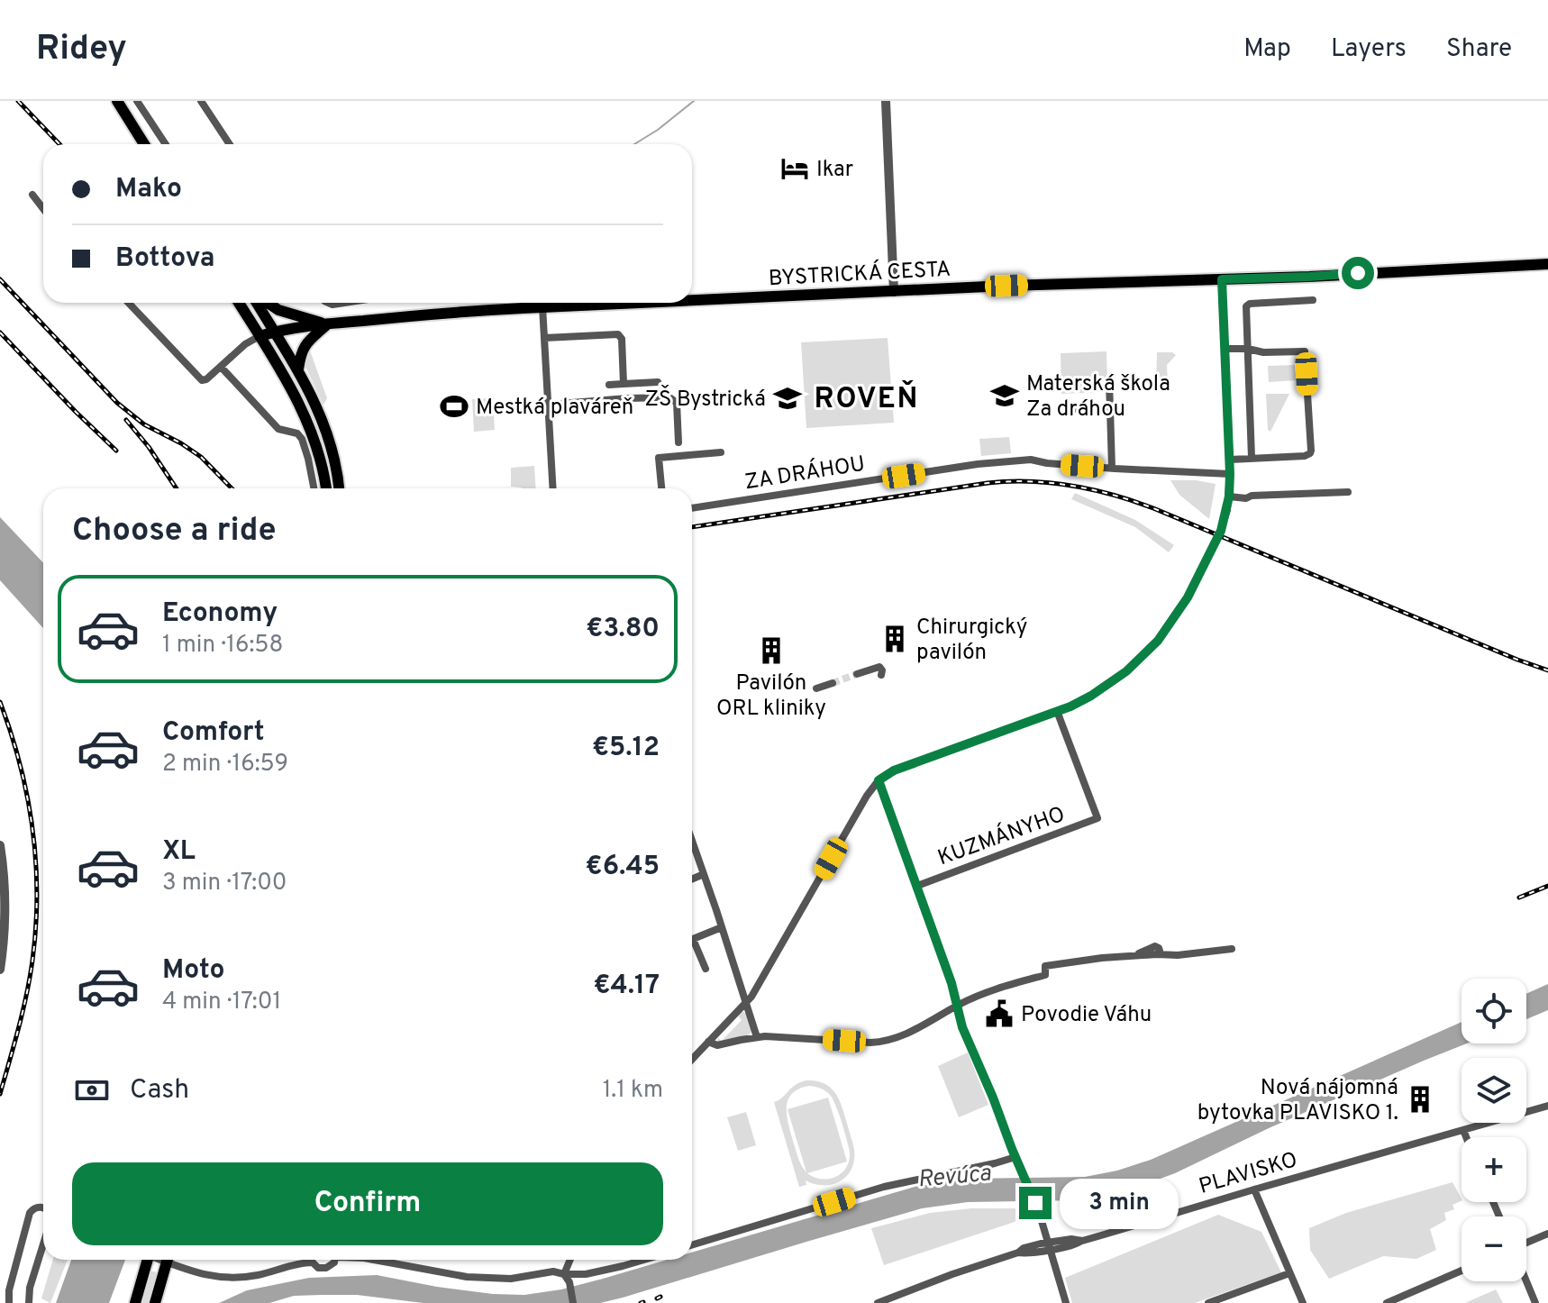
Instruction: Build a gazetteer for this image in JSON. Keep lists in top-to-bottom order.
{
  "streets": {
    "main road": ["BYSTRICKÁ CESTA"],
    "street": ["ZA DRÁHOU", "KUZMÁNYHO", "PLAVISKO"]
  },
  "districts": ["ROVEŇ"],
  "water": ["Revúca"],
  "places": {
    "hotel": ["Ikar"],
    "school or university": ["Materská škola Za dráhou", "ZŠ Bystrická"],
    "sports": ["Mestká plaváreň"],
    "building": ["Chirurgický pavilón", "Pavilón ORL kliniky", "Nová nájomná bytovka PLAVISKO 1."],
    "public building": ["Povodie Váhu"]
  },
  "page": {
    "header": "Ridey",
    "nav": ["Map", "Layers", "Share"],
    "banner": ["Mako", "Bottova"],
    "heading": "Choose a ride",
    "list": [
      {
        "name": "Economy",
        "note": "1 min · 16:58",
        "value": "€3.80"
      },
      {
        "name": "Comfort",
        "note": "2 min · 16:59",
        "value": "€5.12"
      },
      {
        "name": "XL",
        "note": "3 min · 17:00",
        "value": "€6.45"
      },
      {
        "name": "Moto",
        "note": "4 min · 17:01",
        "value": "€4.17"
      }
    ],
    "map_buttons": ["+", "−"],
    "pay": ["Cash", "1.1 km"],
    "buttons": "Confirm",
    "bubble": "3 min"
  }
}
